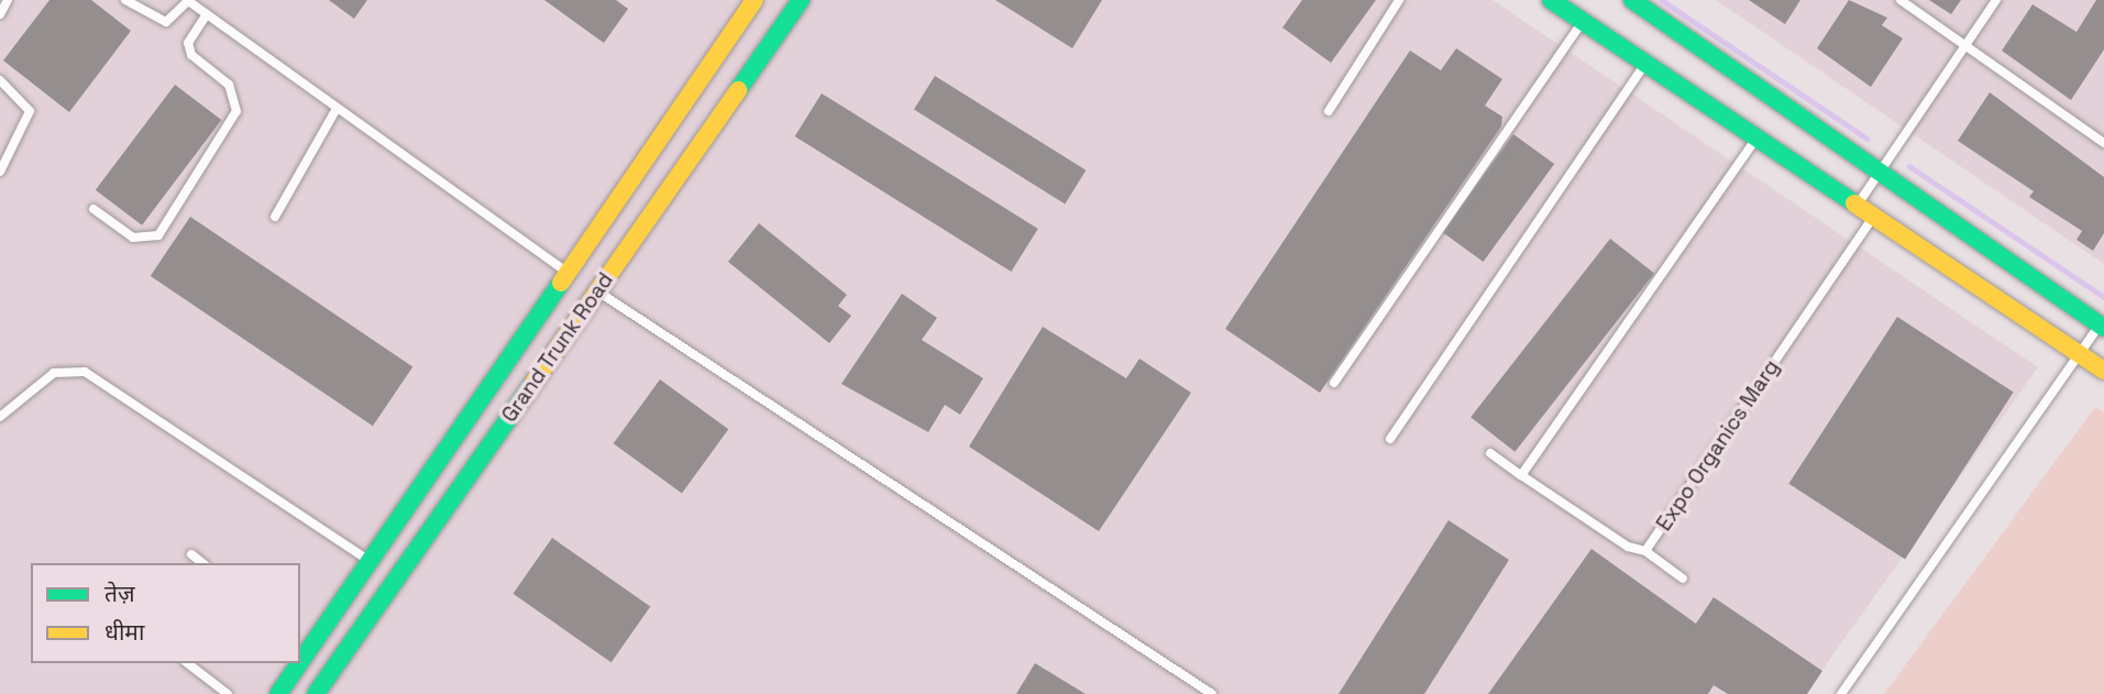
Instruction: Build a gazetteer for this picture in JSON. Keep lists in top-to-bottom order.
{
  "streets": {
    "main road": ["Grand Trunk Road"],
    "lane": ["Expo Organics Marg"]
  },
  "legend": ["तेज़", "धीमा"]
}
